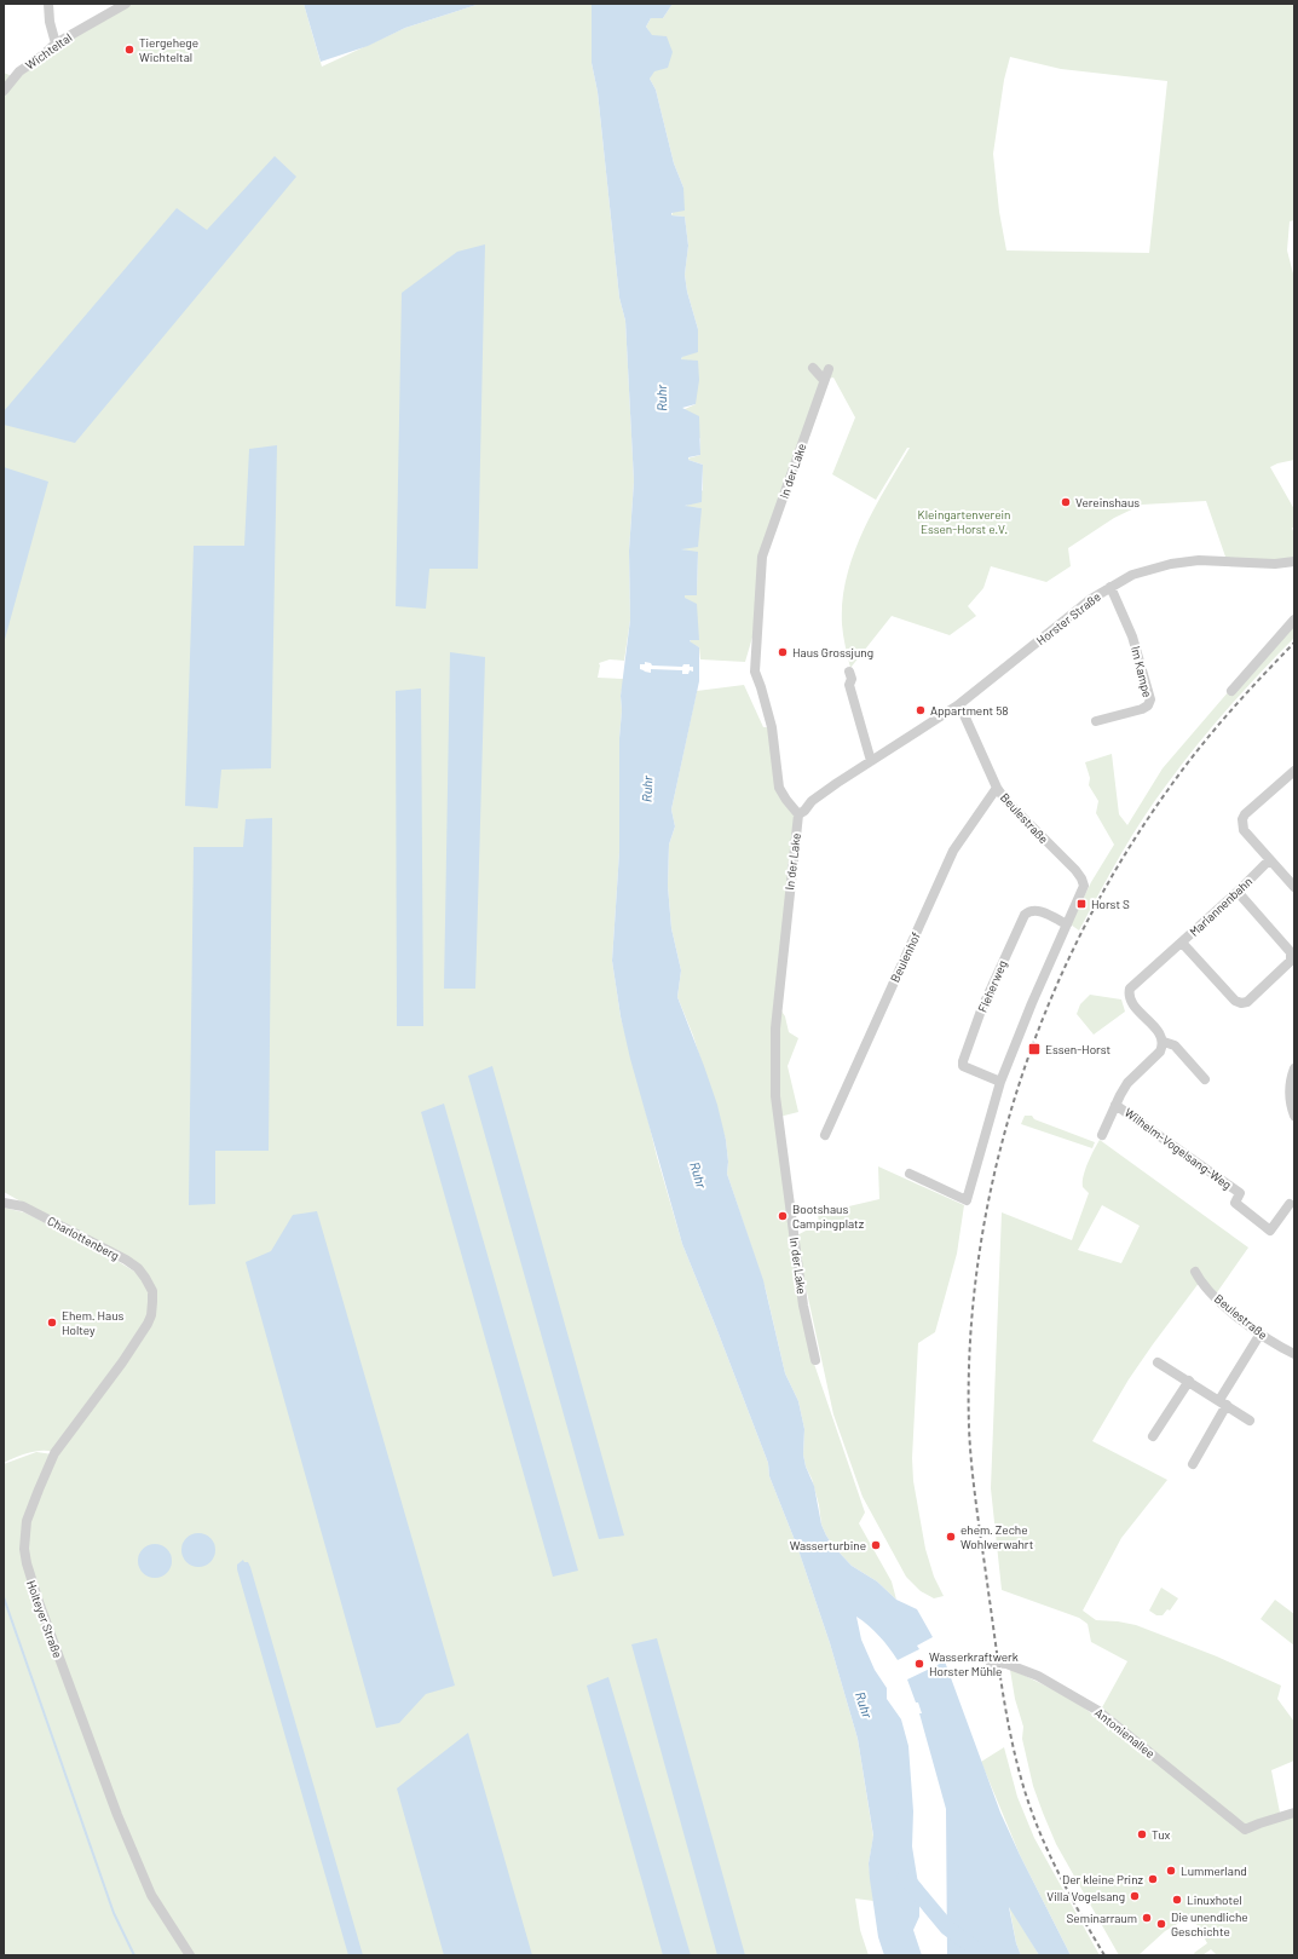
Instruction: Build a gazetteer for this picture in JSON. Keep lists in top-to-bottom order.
{
  "streets": {
    "street": [
      "Wichteltal",
      "In der Lake",
      "Horster Straße",
      "Im Kampe",
      "Beulestraße",
      "Mariannenbahn",
      "Beulenhof",
      "Fleherweg",
      "Wilhelm-Vogelsang-Weg",
      "Charlottenberg",
      "Holteyer Straße",
      "Antonienallee"
    ]
  },
  "crossings": [
    ["In der Lake", "Horster Straße"],
    ["Horster Straße", "Im Kampe"],
    ["Horster Straße", "Beulestraße"],
    ["Beulestraße", "Beulenhof"],
    ["Beulestraße", "Fleherweg"],
    ["Charlottenberg", "Holteyer Straße"]
  ],
  "water": ["Ruhr"],
  "parks": ["Kleingartenverein Essen-Horst e.V."],
  "places": {
    "other": [
      "Tiergehege Wichteltal",
      "Vereinshaus",
      "Haus Grossjung",
      "Appartment 58",
      "Bootshaus Campingplatz",
      "Ehem. Haus Holtey",
      "ehem. Zeche Wohlverwahrt",
      "Wasserturbine",
      "Wasserkraftwerk Horster Mühle",
      "Tux",
      "Lummerland",
      "Der kleine Prinz",
      "Villa Vogelsang",
      "Linuxhotel",
      "Seminarraum",
      "Die unendliche Geschichte"
    ],
    "transit": ["Horst S", "Essen-Horst"]
  }
}
